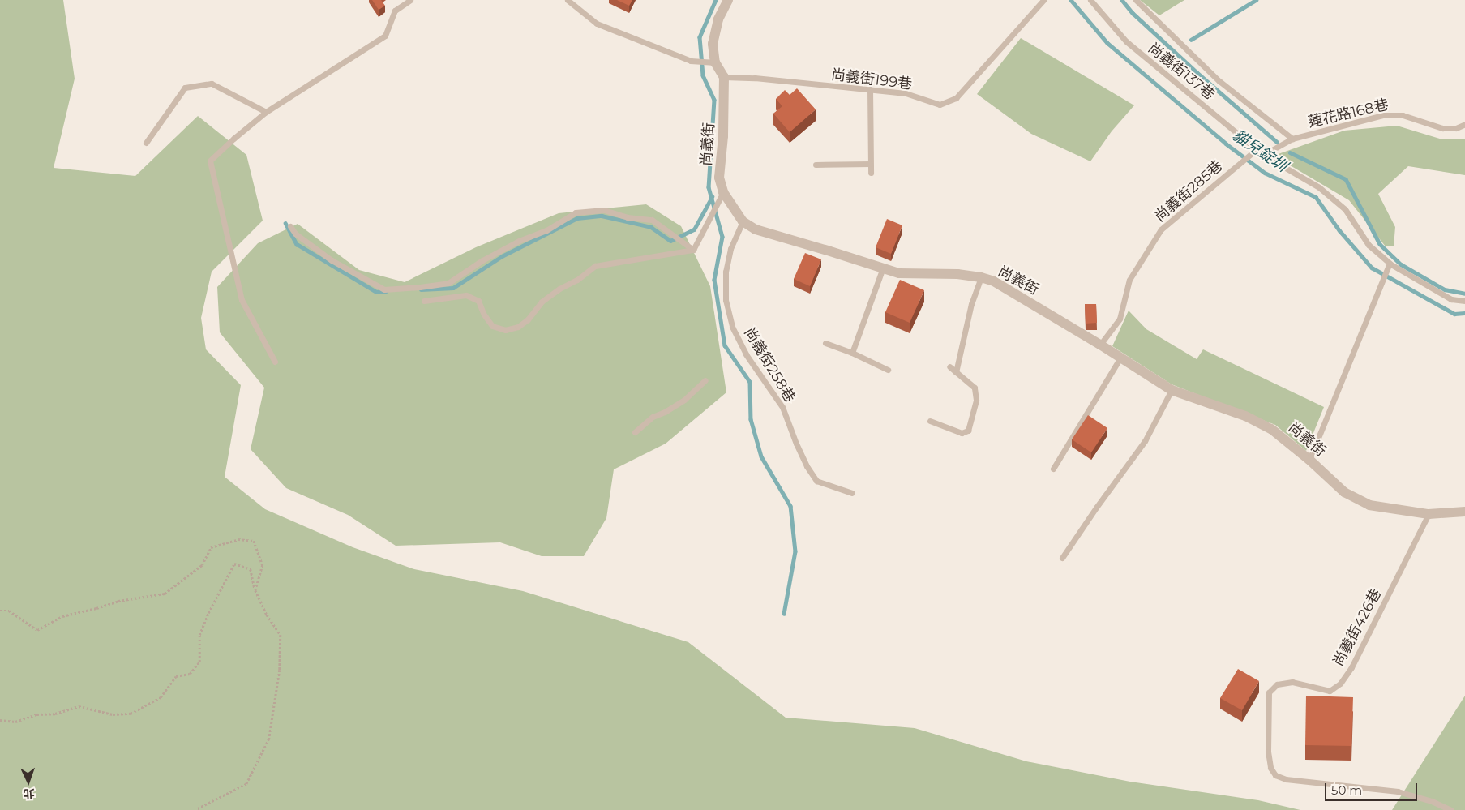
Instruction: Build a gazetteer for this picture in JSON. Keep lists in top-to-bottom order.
{
  "streets": {
    "street": ["尚義街"],
    "lane": [
      "尚義街137巷",
      "尚義街199巷",
      "蓮花路168巷",
      "尚義街285巷",
      "尚義街258巷",
      "尚義街426巷"
    ]
  },
  "crossings": [
    ["尚義街137巷", "蓮花路168巷"],
    ["尚義街137巷", "尚義街285巷"],
    ["尚義街199巷", "尚義街"],
    ["尚義街", "尚義街285巷"],
    ["尚義街", "尚義街258巷"],
    ["尚義街", "尚義街426巷"]
  ],
  "water": ["貓兒錠圳"],
  "scale_bar": "50 m",
  "north": "bottom"
}
